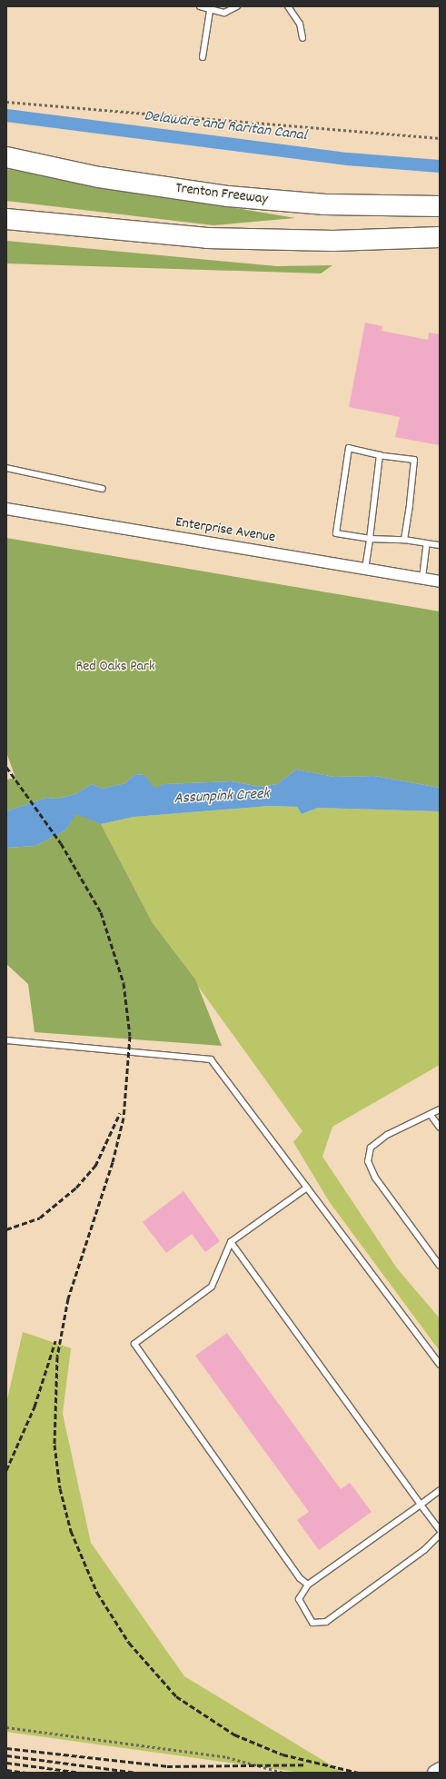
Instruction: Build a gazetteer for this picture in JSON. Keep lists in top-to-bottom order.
{
  "streets": {
    "highway": ["Trenton Freeway"],
    "street": ["Enterprise Avenue"]
  },
  "water": ["Delaware and Raritan Canal", "Assunpink Creek"],
  "parks": ["Red Oaks Park"]
}
